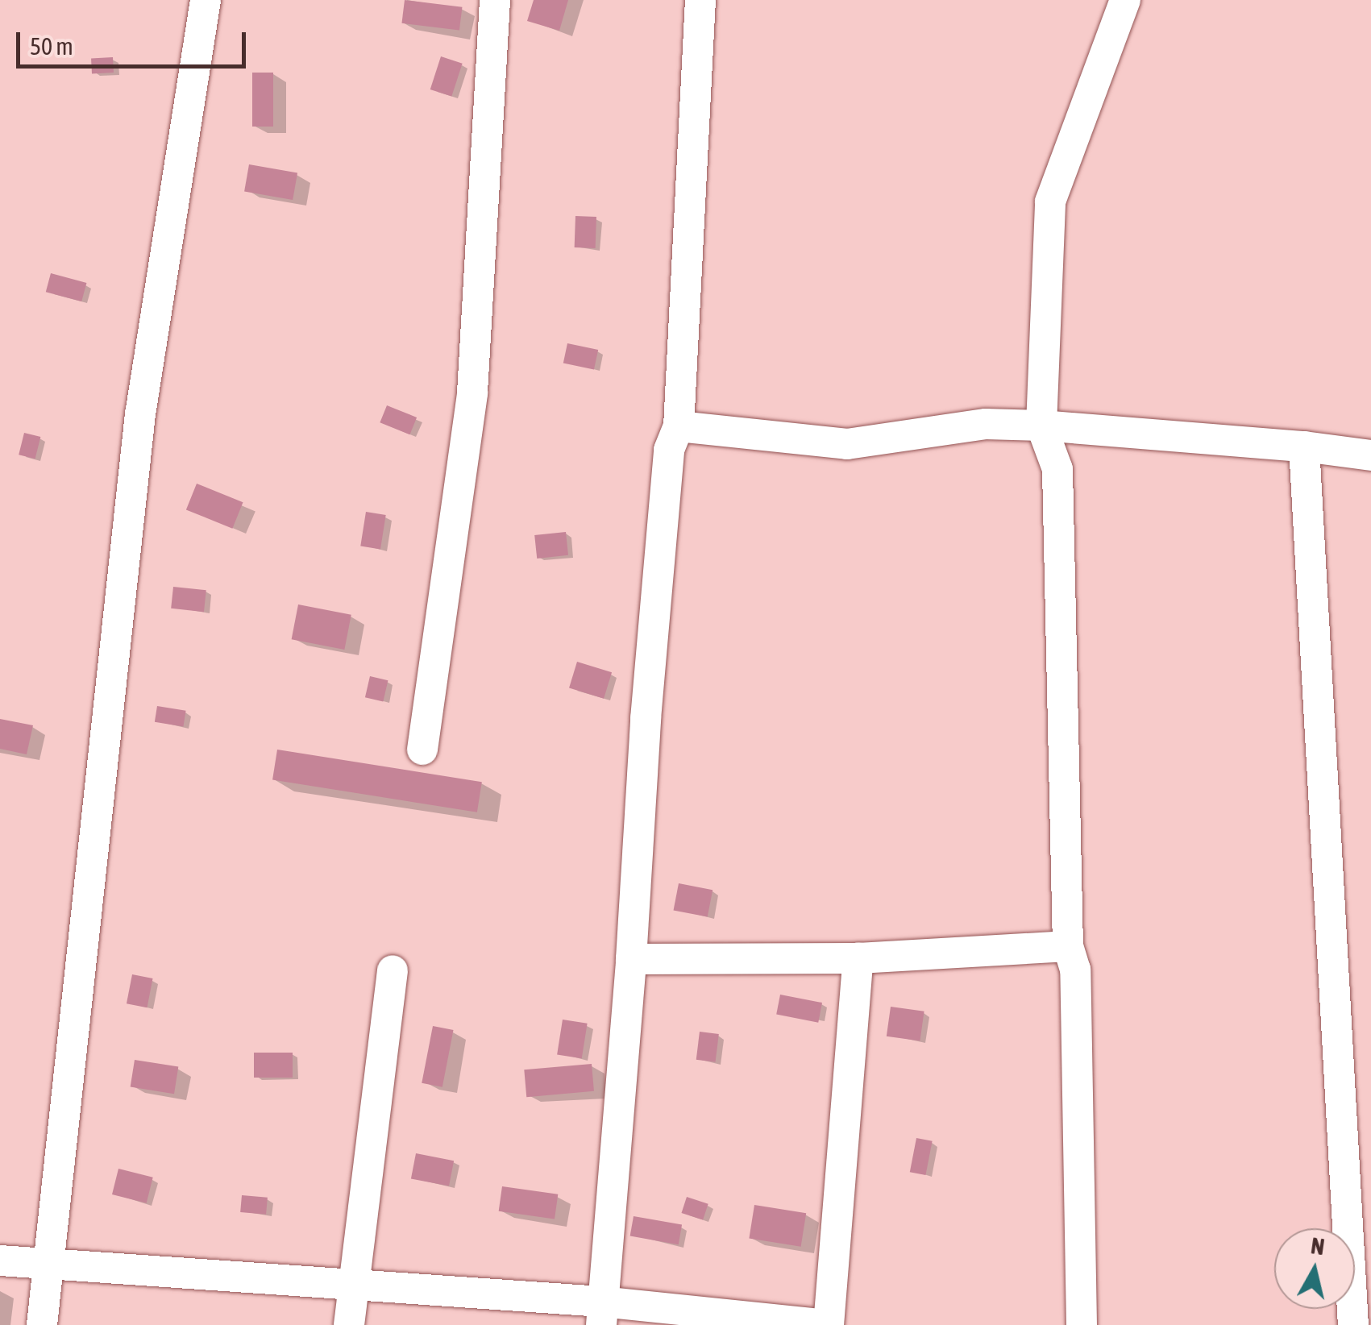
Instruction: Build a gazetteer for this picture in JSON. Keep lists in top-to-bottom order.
{
  "scale_bar": "50 m",
  "north": "top"
}
